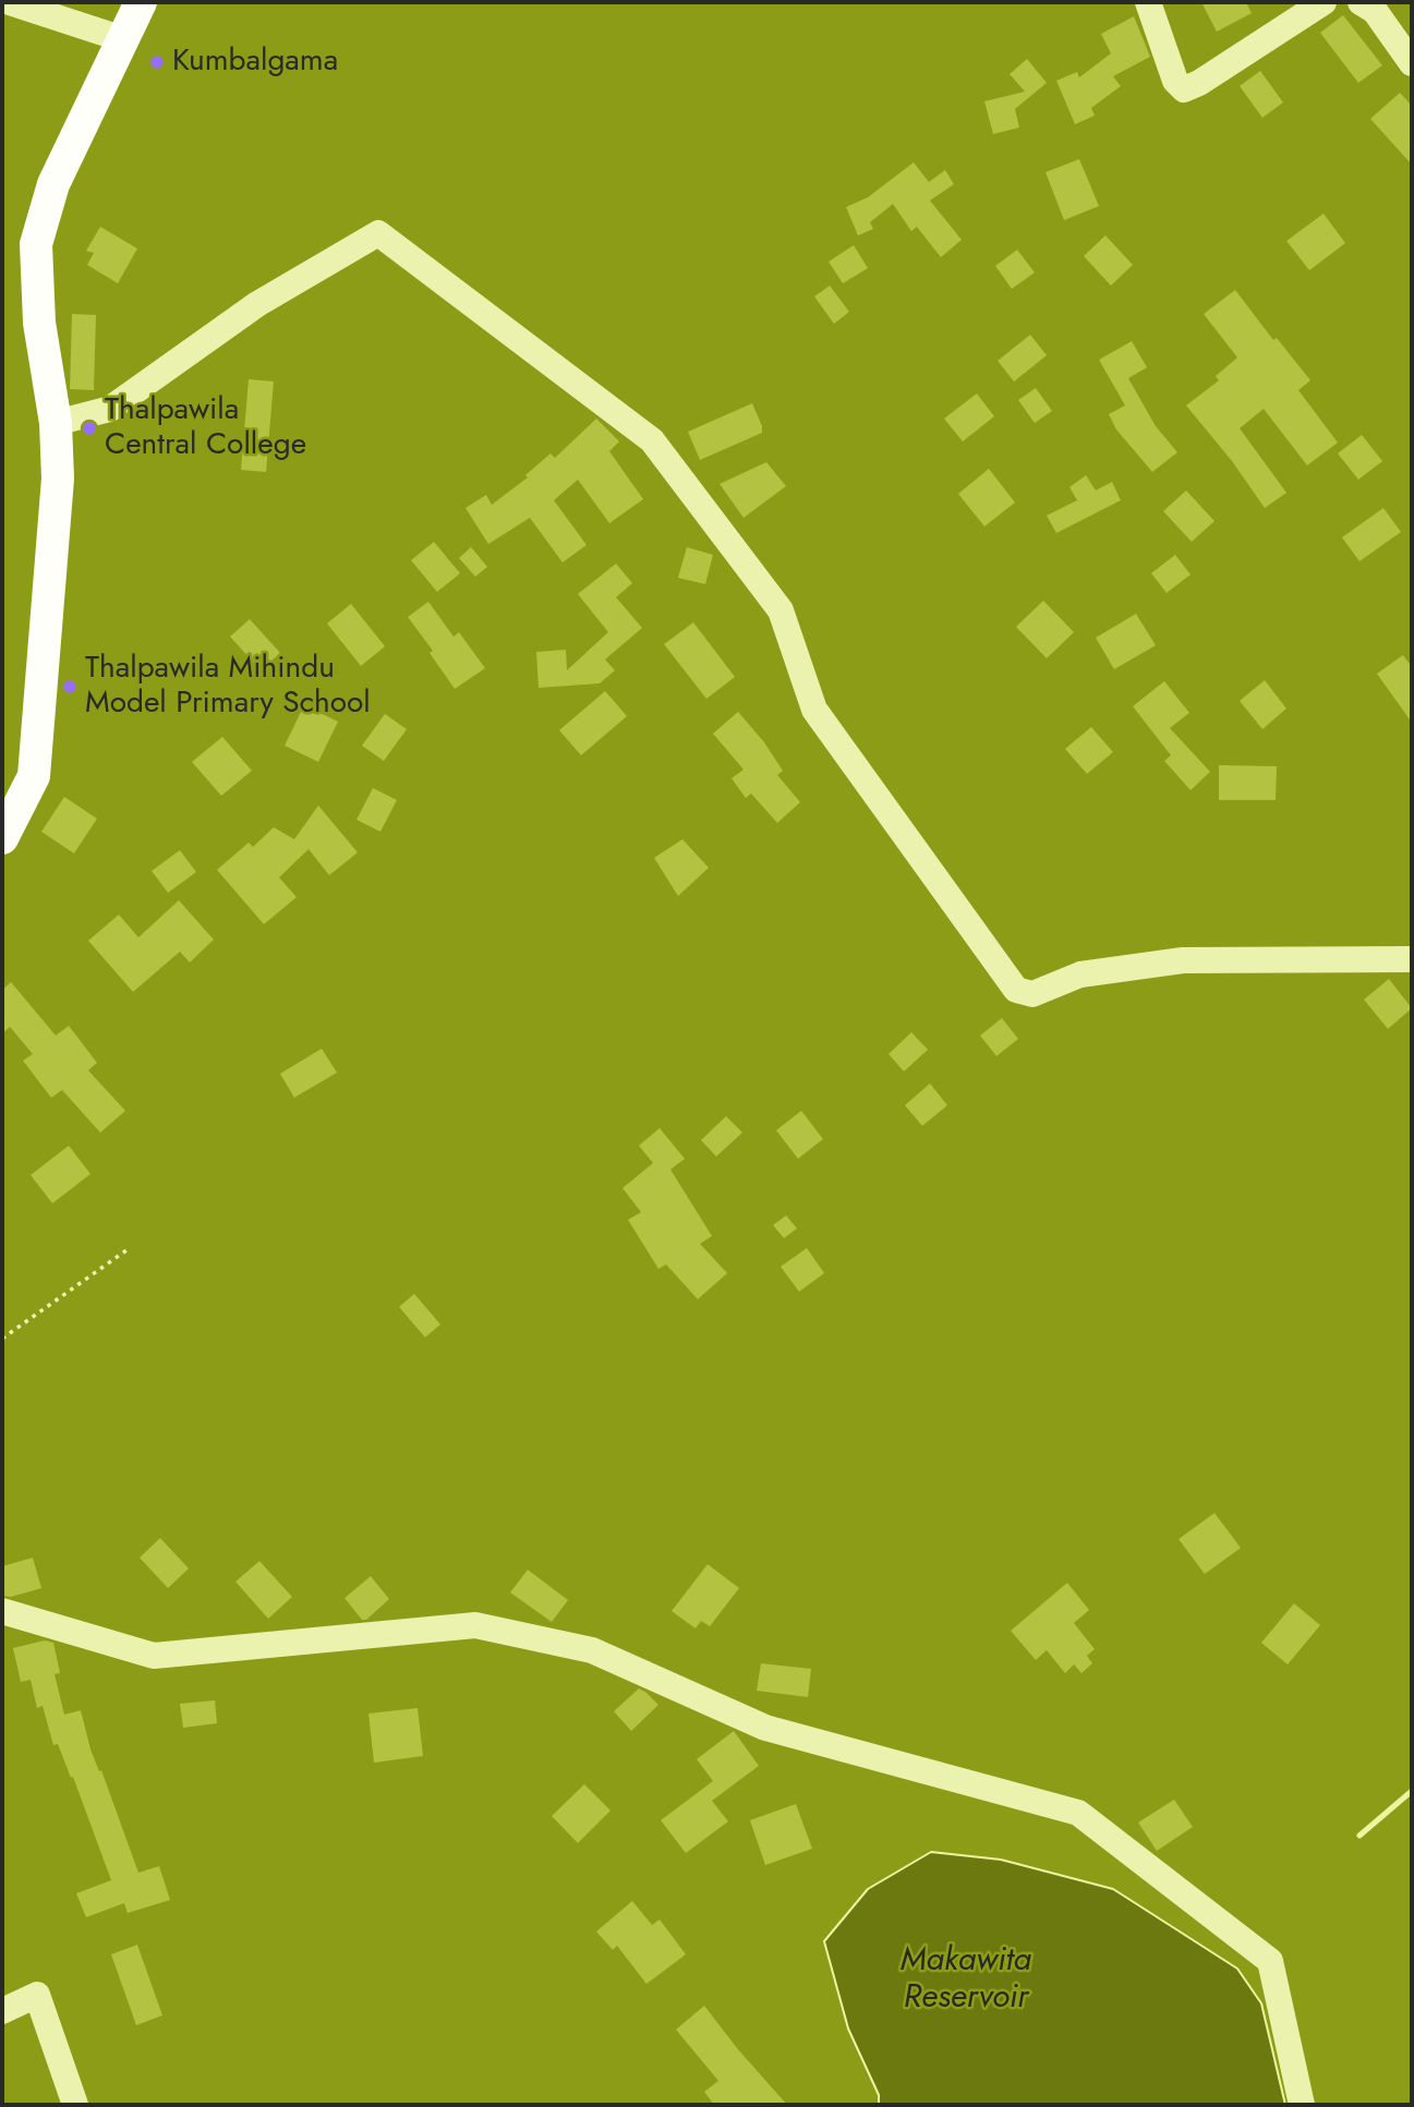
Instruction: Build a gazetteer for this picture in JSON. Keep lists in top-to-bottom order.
{
  "water": ["Makawita Reservoir"],
  "places": ["Kumbalgama", "Thalpawila Central College", "Thalpawila Mihindu Model Primary School"]
}
